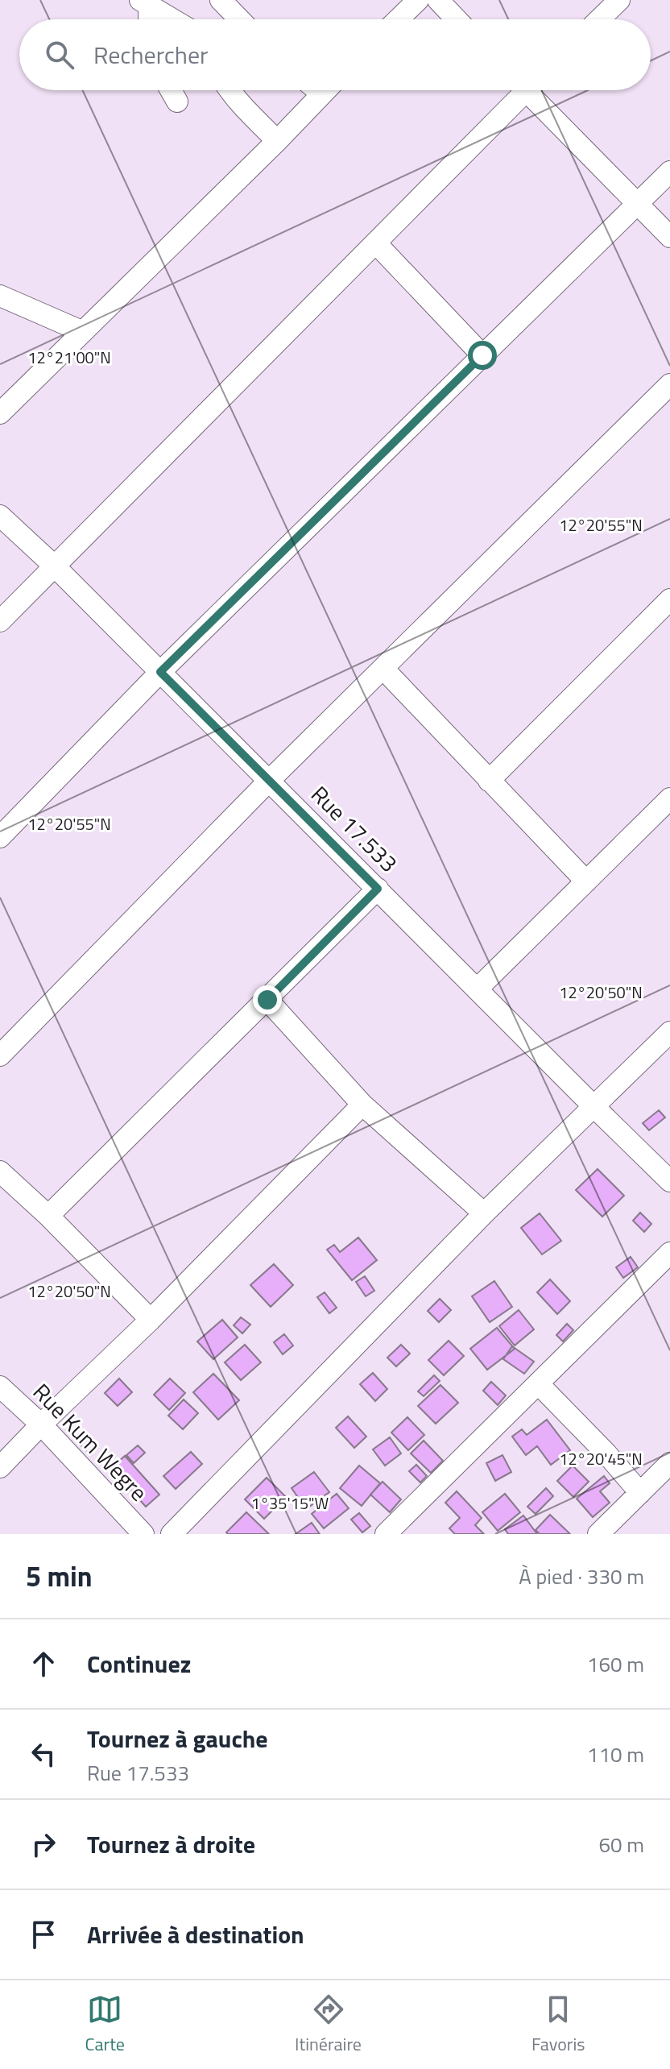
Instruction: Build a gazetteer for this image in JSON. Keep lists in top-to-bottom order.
{
  "streets": {
    "street": ["Rue 17.533", "Rue Kum Wegre"]
  },
  "page": {
    "search": "Rechercher",
    "heading": ["5 min", "À pied · 330 m"],
    "list": [
      ["Continuez", "160 m"],
      ["Tournez à gauche", "Rue 17.533", "110 m"],
      ["Tournez à droite", "60 m"],
      "Arrivée à destination"
    ],
    "nav": ["Carte", "Itinéraire", "Favoris"]
  },
  "coordinates": [
    "12°21'00\"N",
    "12°20'55\"N",
    "12°20'50\"N",
    "12°20'45\"N",
    "1°35'15\"W"
  ]
}
